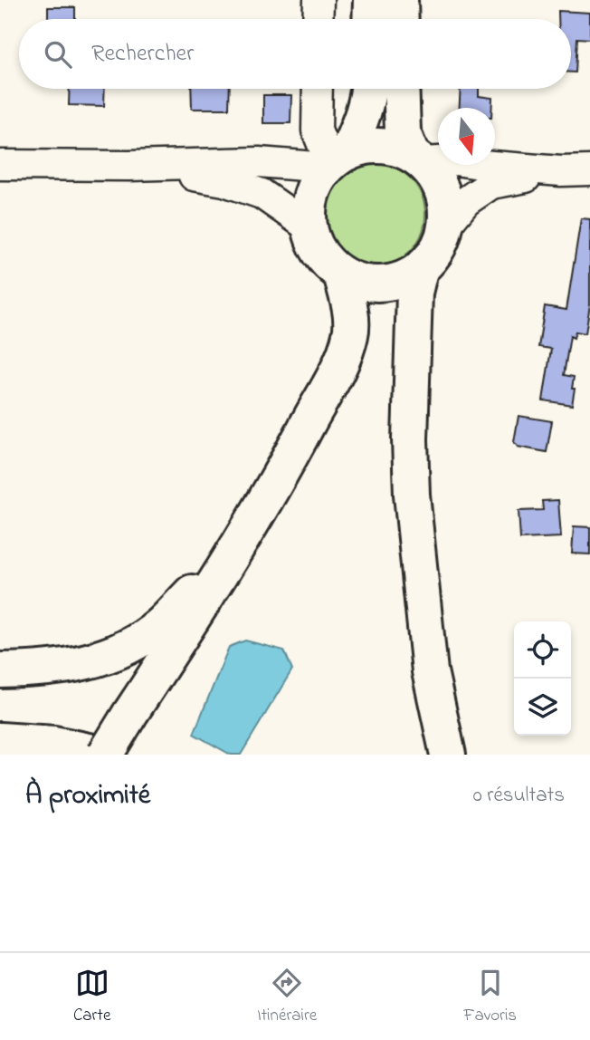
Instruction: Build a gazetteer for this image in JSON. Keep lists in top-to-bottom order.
{
  "north": "bottom",
  "page": {
    "search": "Rechercher",
    "heading": ["À proximité", "0 résultats"],
    "nav": ["Carte", "Itinéraire", "Favoris"]
  }
}
